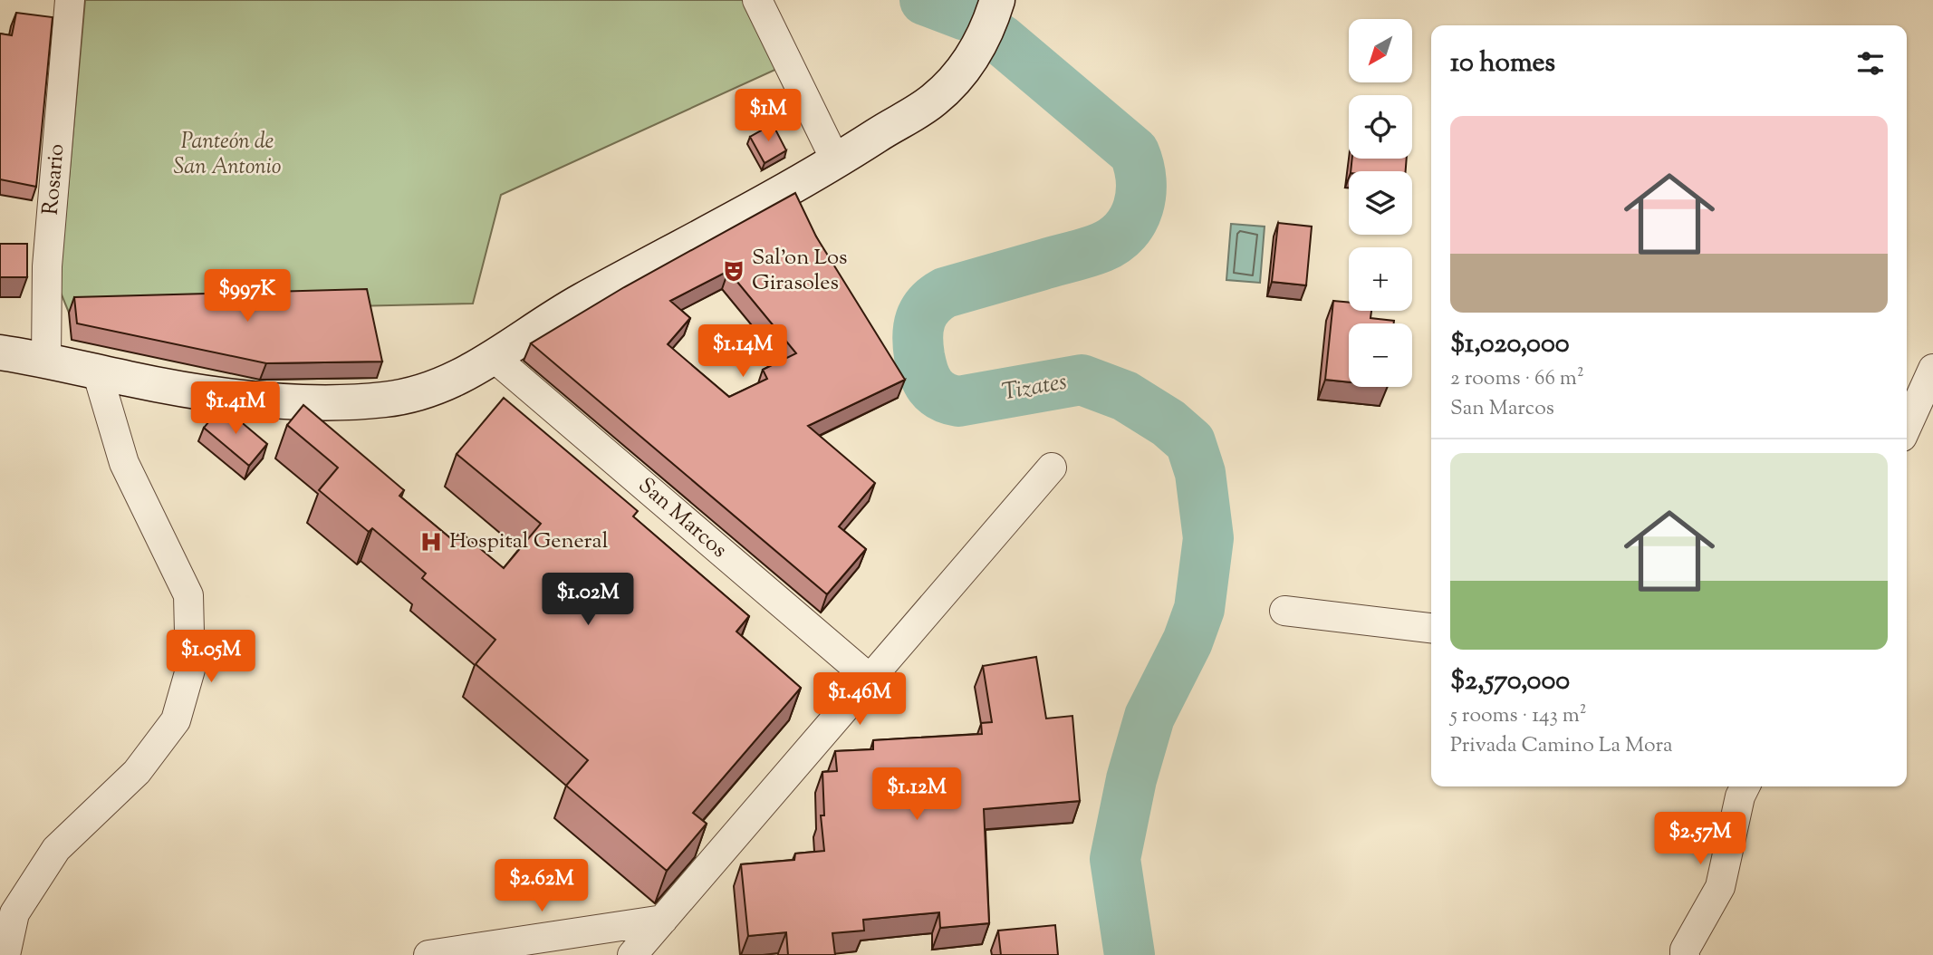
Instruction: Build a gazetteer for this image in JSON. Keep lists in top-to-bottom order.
{
  "streets": {
    "street": ["Rosario", "San Marcos"]
  },
  "water": ["Tizates"],
  "parks": ["Panteón de San Antonio"],
  "places": {
    "theatre": ["Sal'on Los Girasoles"],
    "hospital": ["Hospital General"]
  },
  "north": "bottom left",
  "page": {
    "map_buttons": ["+", "−"],
    "heading": "10 homes",
    "price": [
      "$1M",
      "$997K",
      "$1.14M",
      "$1.41M",
      "$1.02M",
      "$1.05M",
      "$1.46M",
      "$1.12M",
      "$2.57M",
      "$2.62M"
    ],
    "list": [
      {
        "name": "$1,020,000",
        "note": "2 rooms · 66 m² · San Marcos"
      },
      {
        "name": "$2,570,000",
        "note": "5 rooms · 143 m² · Privada Camino La Mora"
      }
    ]
  }
}
